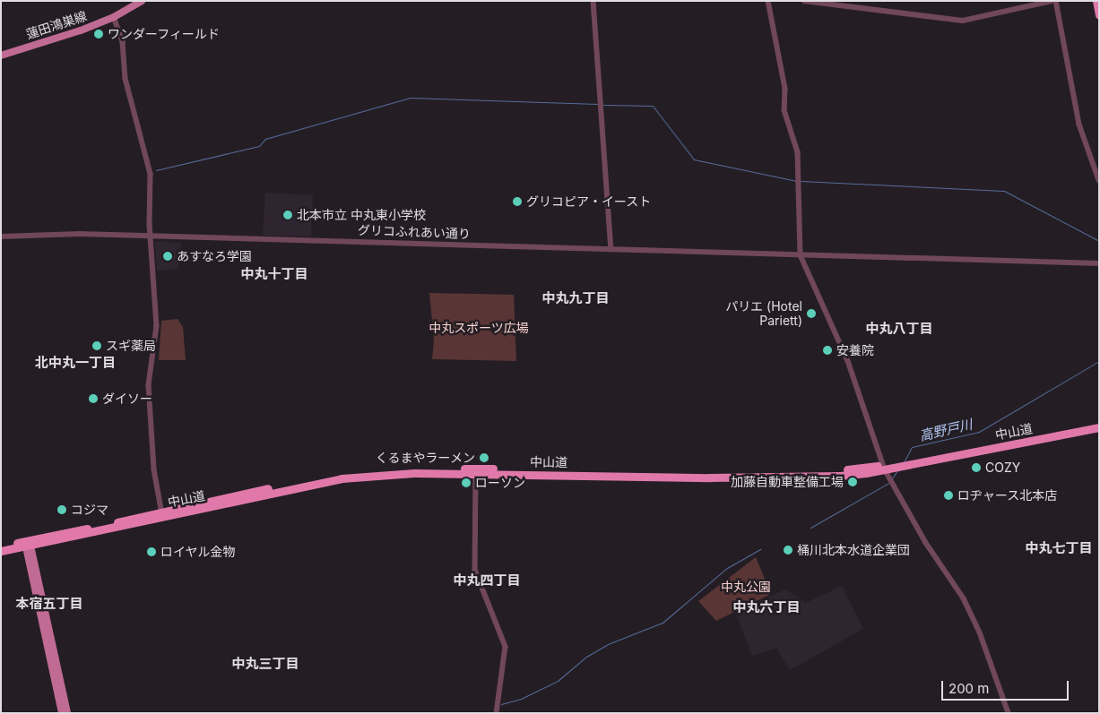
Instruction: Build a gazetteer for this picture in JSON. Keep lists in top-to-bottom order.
{
  "streets": {
    "highway": ["中山道"],
    "main road": ["蓮田鴻巣線"],
    "street": ["グリコふれあい通り"]
  },
  "districts": [
    "中丸十丁目",
    "中丸九丁目",
    "中丸八丁目",
    "北中丸一丁目",
    "中丸七丁目",
    "中丸四丁目",
    "本宿五丁目",
    "中丸六丁目",
    "中丸三丁目"
  ],
  "water": ["高野戸川"],
  "parks": ["中丸スポーツ広場", "中丸公園"],
  "places": [
    "ワンダーフィールド",
    "グリコピア・イースト",
    "北本市立 中丸東小学校",
    "あすなろ学園",
    "パリエ (Hotel Pariett)",
    "スギ薬局",
    "安養院",
    "ダイソー",
    "くるまやラーメン",
    "COZY",
    "加藤自動車整備工場",
    "ローソン",
    "ロヂャース北本店",
    "コジマ",
    "桶川北本水道企業団",
    "ロイヤル金物"
  ],
  "scale_bar": "200 m"
}
